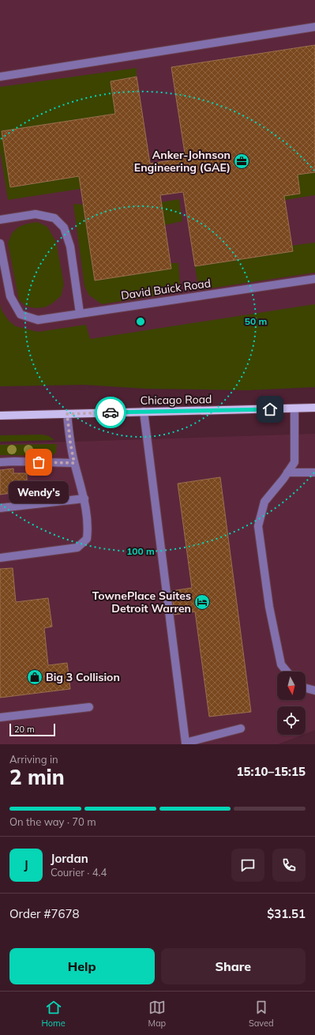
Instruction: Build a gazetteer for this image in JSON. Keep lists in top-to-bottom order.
{
  "streets": {
    "main road": ["Chicago Road"],
    "lane": ["David Buick Road"]
  },
  "places": {
    "office": ["Anker-Johnson Engineering (GAE)"],
    "other": ["Wendy's"],
    "hotel": ["TownePlace Suites Detroit Warren"],
    "shop": ["Big 3 Collision"]
  },
  "scale_bar": "20 m",
  "north": "bottom",
  "page": {
    "bubble": "Wendy's",
    "scale": "20 m",
    "heading": ["2 min", "Arriving in", "15:10–15:15"],
    "panel": [
      "Jordan",
      "Courier · 4.4",
      "Order #7678",
      "$31.51"
    ],
    "bar": "On the way · 70 m",
    "round": "J",
    "buttons": ["Help", "Share"],
    "tabs": ["Home", "Map", "Saved"]
  },
  "rings": ["50 m", "100 m"]
}
